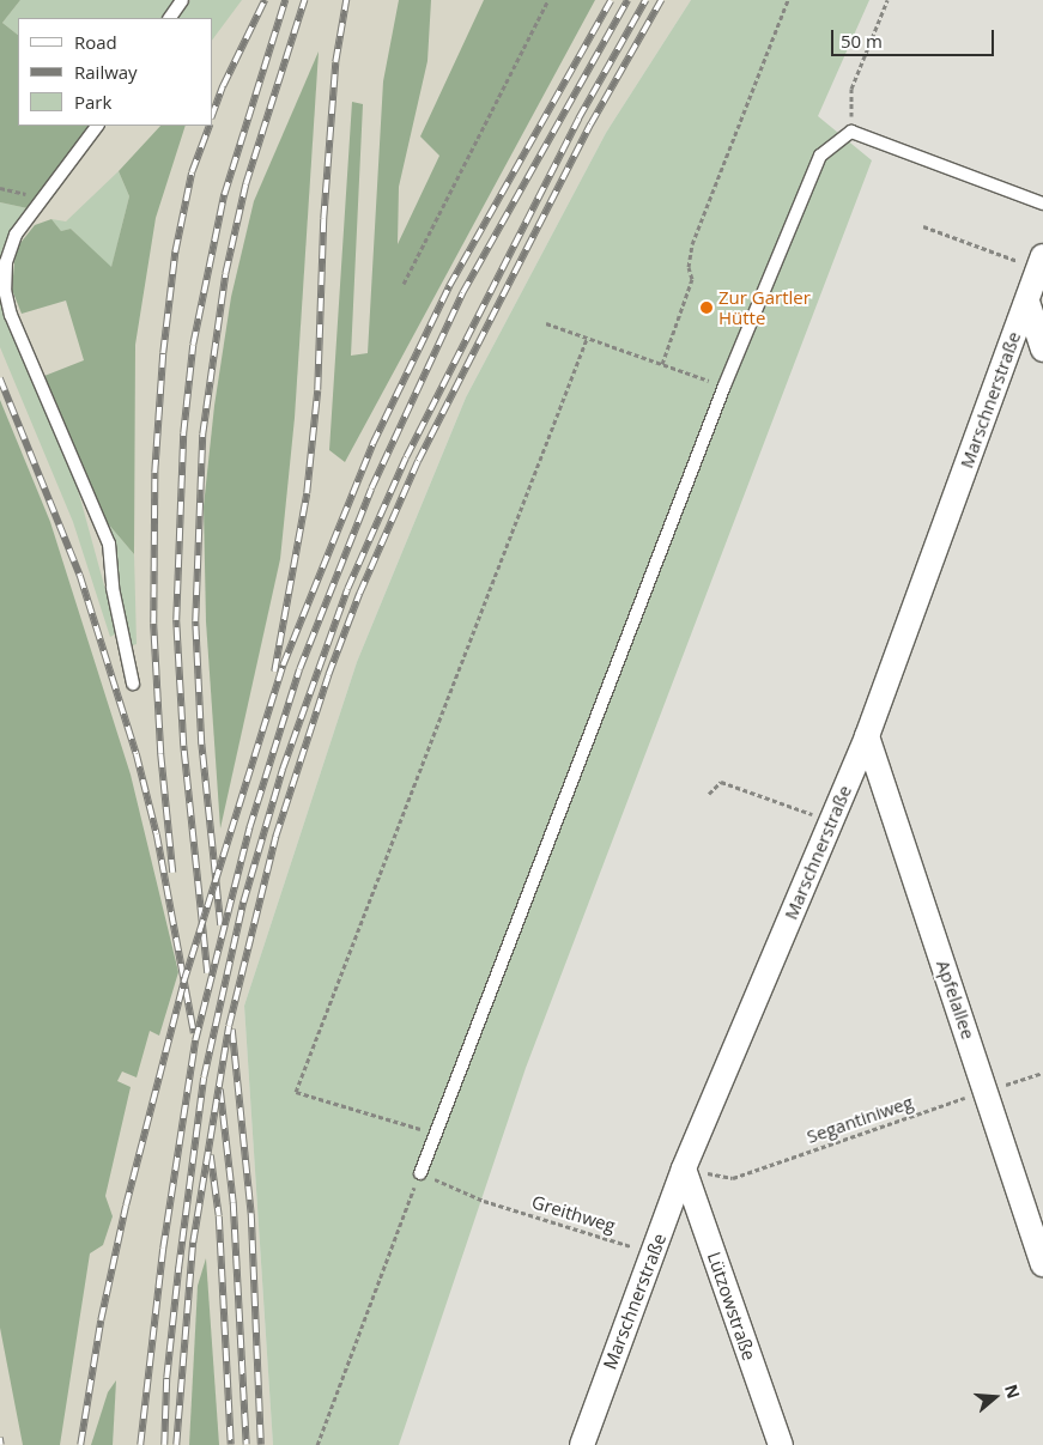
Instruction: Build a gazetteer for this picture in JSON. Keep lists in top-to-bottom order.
{
  "streets": {
    "street": ["Marschnerstraße", "Apfelallee", "Lützowstraße"],
    "path": ["Segantiniweg", "Greithweg"]
  },
  "crossings": [
    ["Marschnerstraße", "Apfelallee"],
    ["Marschnerstraße", "Segantiniweg"],
    ["Marschnerstraße", "Greithweg"],
    ["Marschnerstraße", "Lützowstraße"],
    ["Apfelallee", "Segantiniweg"],
    ["Segantiniweg", "Lützowstraße"]
  ],
  "places": ["Zur Gartler Hütte"],
  "legend": ["Road", "Railway", "Park"],
  "scale_bar": "50 m",
  "north": "right"
}
